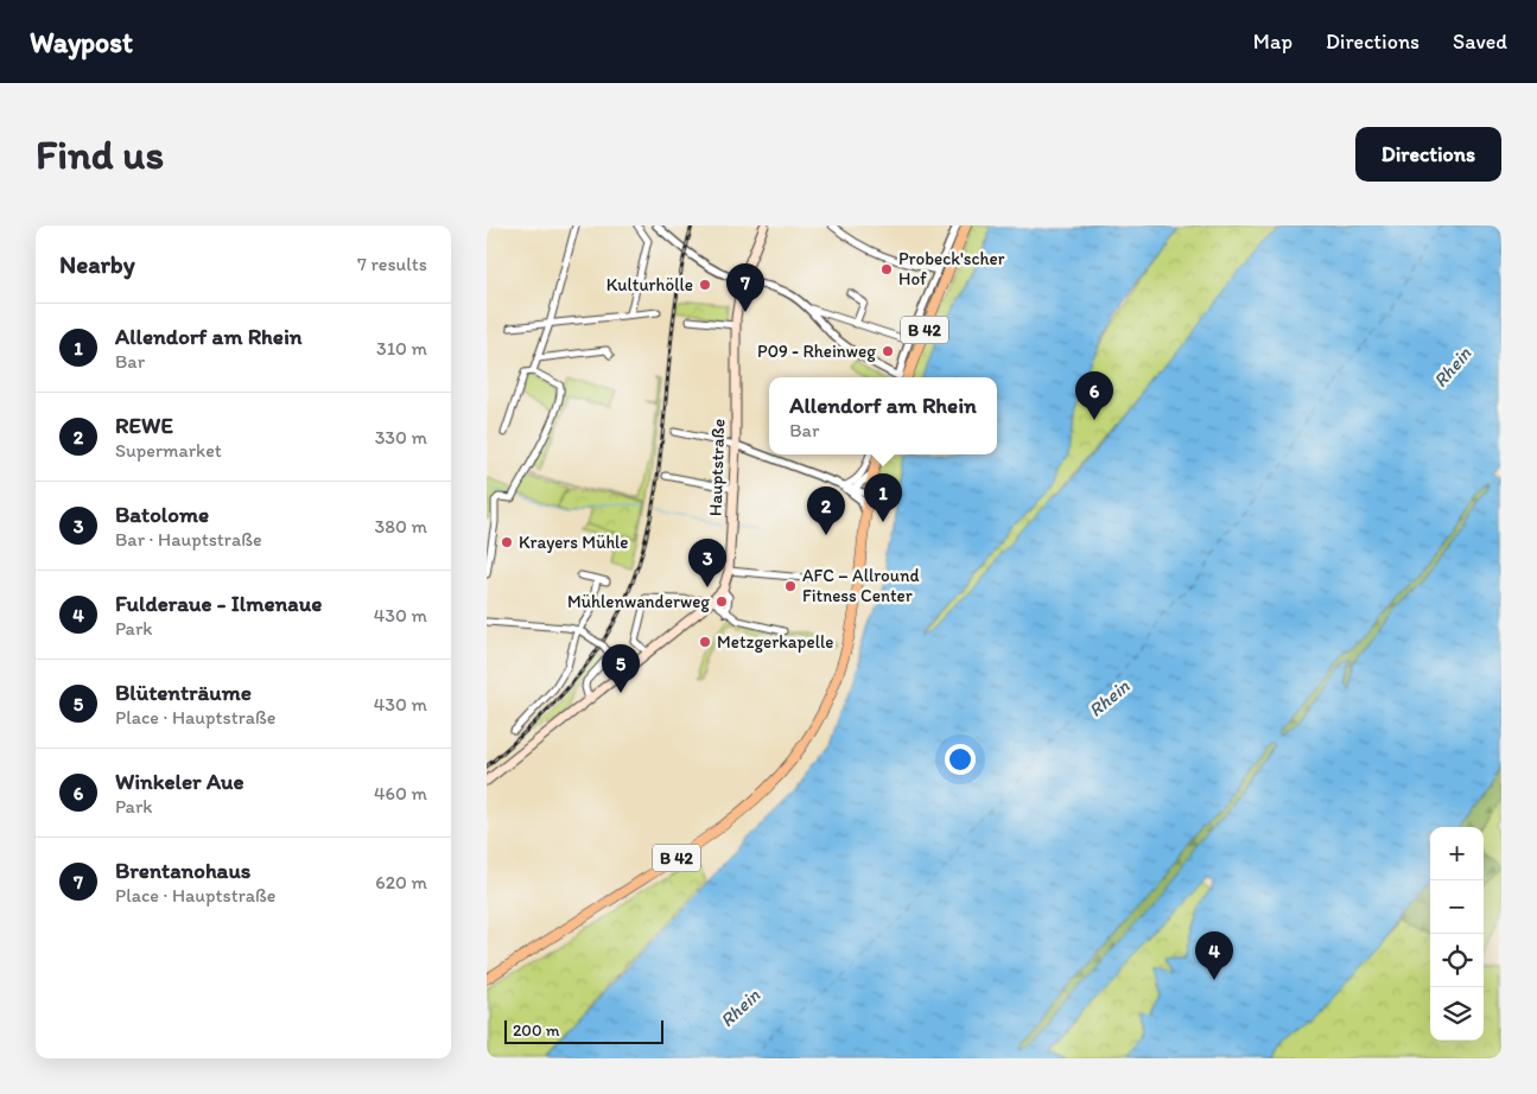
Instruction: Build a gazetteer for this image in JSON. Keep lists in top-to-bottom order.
{
  "streets": {
    "main road": ["B 42", "Hauptstraße"]
  },
  "water": ["Rhein"],
  "places": [
    "Probeck'scher Hof",
    "Kulturhölle",
    "P09 - Rheinweg",
    "Krayers Mühle",
    "AFC – Allround Fitness Center",
    "Mühlenwanderweg",
    "Metzgerkapelle"
  ],
  "scale_bar": "200 m",
  "page": {
    "header": "Waypost",
    "nav": ["Map", "Directions", "Saved"],
    "buttons": "Directions",
    "title": "Find us",
    "heading": ["Nearby", "7 results"],
    "pins": [
      "7",
      "6",
      "1",
      "2",
      "3",
      "5",
      "4"
    ],
    "list": [
      {
        "mark": "1",
        "name": "Allendorf am Rhein",
        "note": "Bar",
        "value": "310 m"
      },
      {
        "mark": "2",
        "name": "REWE",
        "note": "Supermarket",
        "value": "330 m"
      },
      {
        "mark": "3",
        "name": "Batolome",
        "note": "Bar · Hauptstraße",
        "value": "380 m"
      },
      {
        "mark": "4",
        "name": "Fulderaue - Ilmenaue",
        "note": "Park",
        "value": "430 m"
      },
      {
        "mark": "5",
        "name": "Blütenträume",
        "note": "Place · Hauptstraße",
        "value": "430 m"
      },
      {
        "mark": "6",
        "name": "Winkeler Aue",
        "note": "Park",
        "value": "460 m"
      },
      {
        "mark": "7",
        "name": "Brentanohaus",
        "note": "Place · Hauptstraße",
        "value": "620 m"
      }
    ],
    "popup": ["Allendorf am Rhein", "Bar"],
    "map_buttons": ["+", "−"],
    "scale": "200 m"
  }
}
